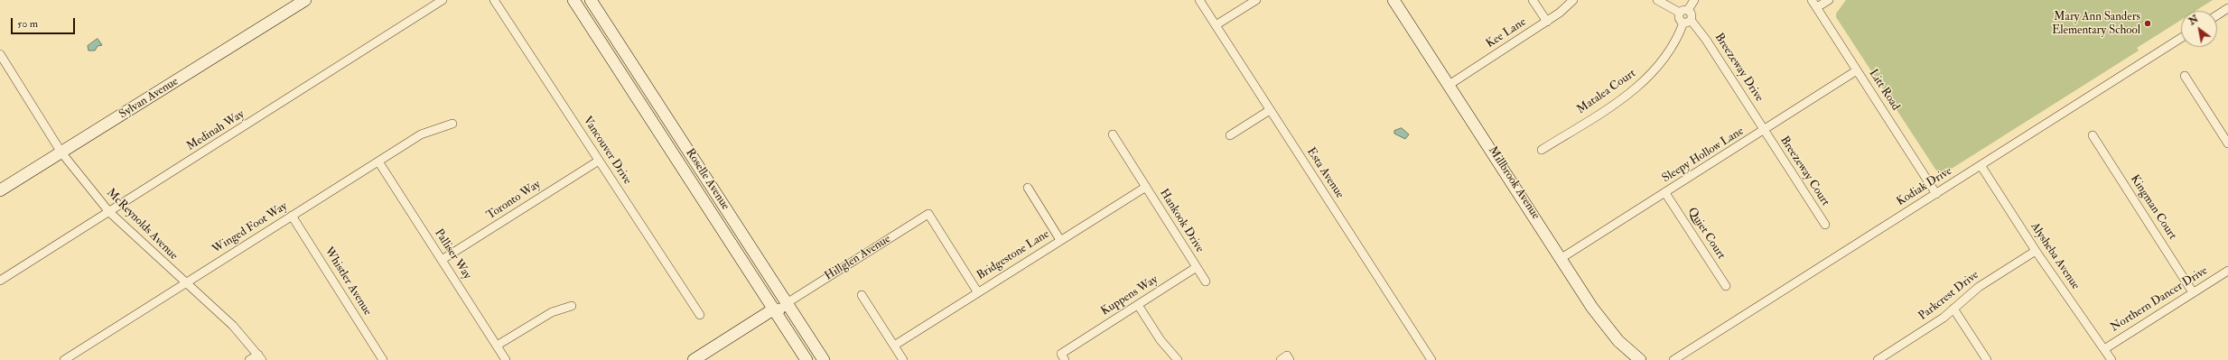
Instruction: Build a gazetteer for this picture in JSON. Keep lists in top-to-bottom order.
{
  "streets": {
    "main road": ["Sylvan Avenue", "Roselle Avenue", "Millbrook Avenue"],
    "street": [
      "Kee Lane",
      "Breezeway Drive",
      "Litt Road",
      "Matalea Court",
      "Medinah Way",
      "Vancouver Drive",
      "Sleepy Hollow Lane",
      "Breezeway Court",
      "Esta Avenue",
      "Kodiak Drive",
      "Toronto Way",
      "Kingman Court",
      "Hankook Drive",
      "McReynolds Avenue",
      "Winged Foot Way",
      "Quiet Court",
      "Palliser Way",
      "Bridgestone Lane",
      "Alysheba Avenue",
      "Hillglen Avenue",
      "Whistler Avenue",
      "Kuppens Way",
      "Parkcrest Drive",
      "Northern Dancer Drive"
    ]
  },
  "crossings": [
    ["Kee Lane", "Millbrook Avenue"],
    ["Breezeway Drive", "Matalea Court"],
    ["Breezeway Drive", "Sleepy Hollow Lane"],
    ["Breezeway Drive", "Breezeway Court"],
    ["Litt Road", "Sleepy Hollow Lane"],
    ["Litt Road", "Kodiak Drive"],
    ["Sylvan Avenue", "McReynolds Avenue"],
    ["Medinah Way", "McReynolds Avenue"],
    ["Vancouver Drive", "Toronto Way"],
    ["Sleepy Hollow Lane", "Breezeway Court"],
    ["Sleepy Hollow Lane", "Millbrook Avenue"],
    ["Sleepy Hollow Lane", "Quiet Court"],
    ["Roselle Avenue", "Hillglen Avenue"],
    ["Kodiak Drive", "Alysheba Avenue"],
    ["Toronto Way", "Palliser Way"],
    ["Kingman Court", "Northern Dancer Drive"],
    ["Hankook Drive", "Bridgestone Lane"],
    ["Hankook Drive", "Kuppens Way"],
    ["McReynolds Avenue", "Winged Foot Way"],
    ["Winged Foot Way", "Palliser Way"],
    ["Winged Foot Way", "Whistler Avenue"],
    ["Bridgestone Lane", "Hillglen Avenue"],
    ["Alysheba Avenue", "Parkcrest Drive"],
    ["Alysheba Avenue", "Northern Dancer Drive"]
  ],
  "places": ["Mary Ann Sanders Elementary School"],
  "scale_bar": "50 m",
  "north": "top left"
}
